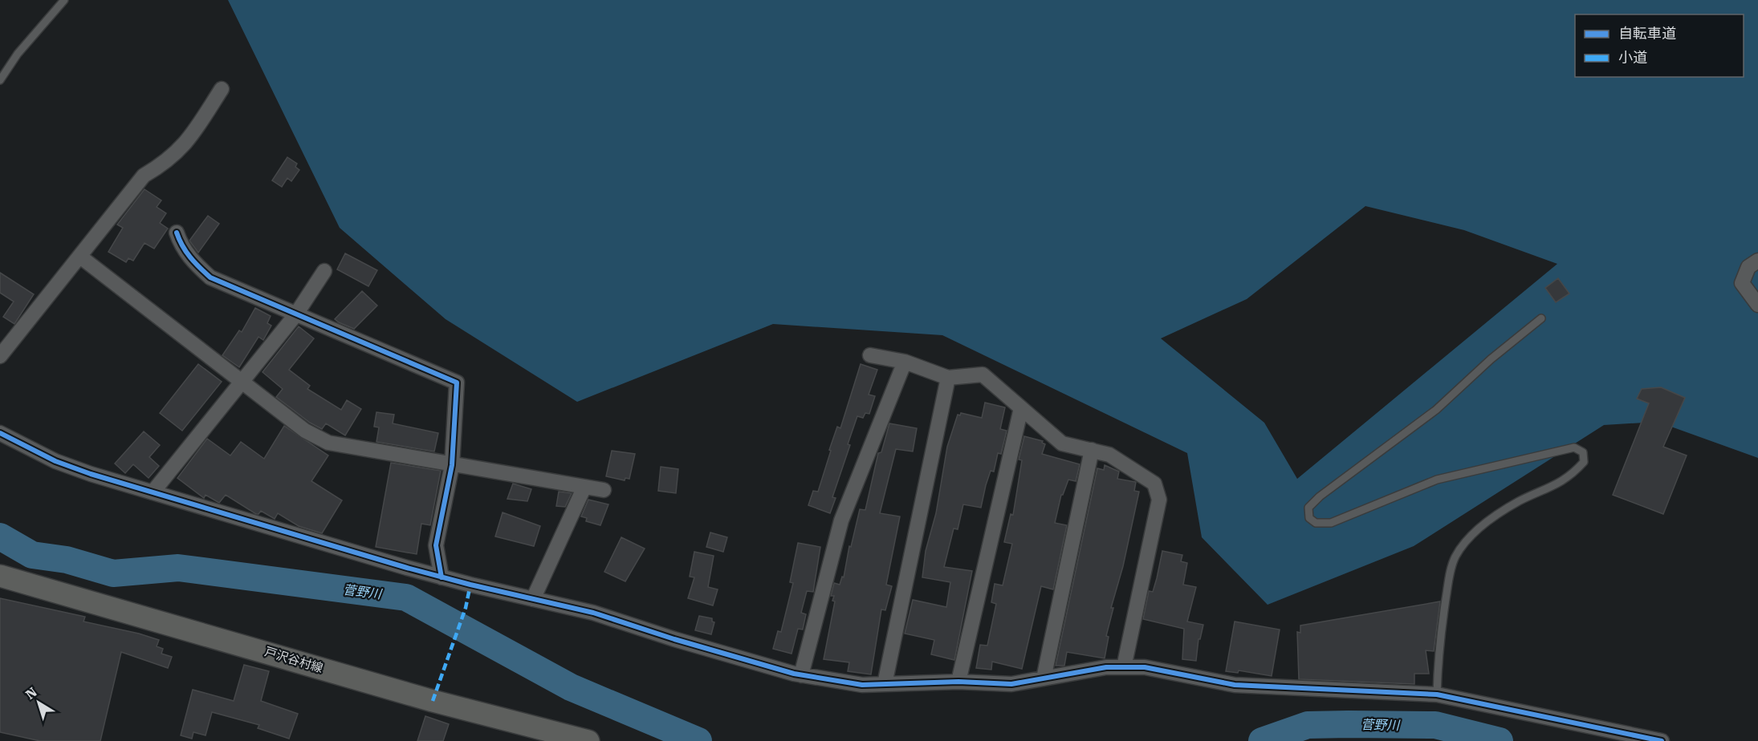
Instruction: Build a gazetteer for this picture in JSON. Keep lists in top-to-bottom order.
{
  "streets": {
    "main road": ["戸沢谷村線"]
  },
  "water": ["菅野川"],
  "legend": ["自転車道", "小道"],
  "north": "top left"
}
